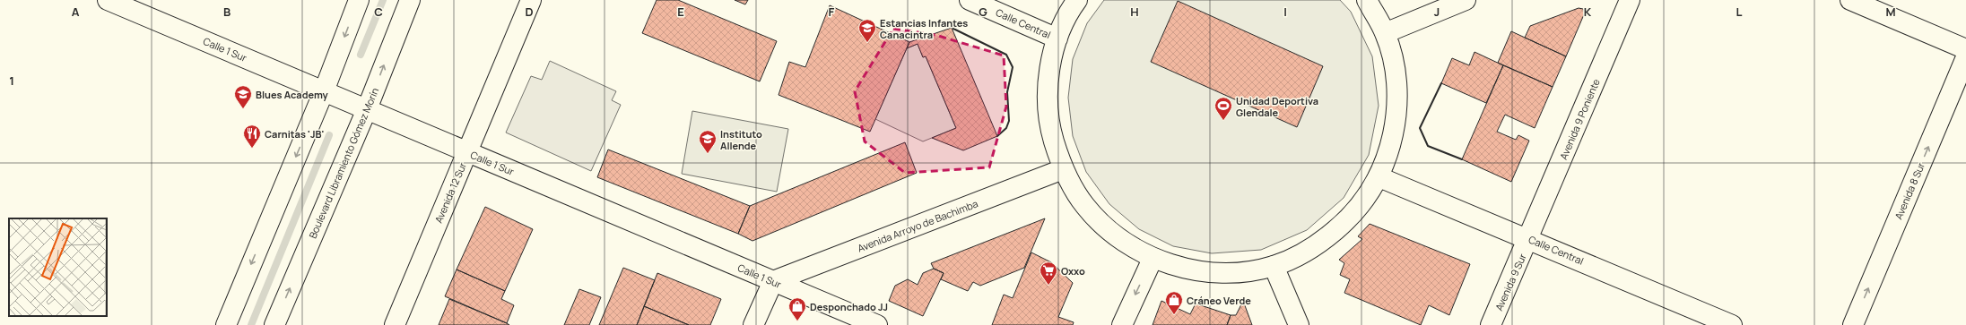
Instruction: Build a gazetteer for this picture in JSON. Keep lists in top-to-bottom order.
{
  "streets": {
    "street": [
      "Calle Central",
      "Calle 1 Sur",
      "Avenida 9 Poniente",
      "Boulevard Libramiento Gómez Morín",
      "Avenida 8 Sur",
      "Avenida 12 Sur",
      "Avenida Arroyo de Bachimba",
      "Avenida 9 Sur"
    ]
  },
  "crossings": [
    ["Calle Central", "Avenida 9 Poniente"],
    ["Calle Central", "Avenida 9 Sur"],
    ["Calle 1 Sur", "Boulevard Libramiento Gómez Morín"],
    ["Calle 1 Sur", "Avenida 12 Sur"],
    ["Calle 1 Sur", "Avenida Arroyo de Bachimba"],
    ["Avenida 9 Poniente", "Avenida 9 Sur"]
  ],
  "one_way": ["Avenida 8 Sur"],
  "places": {
    "school or university": ["Estancias Infantes Canacintra", "Blues Academy", "Instituto Allende"],
    "sports": ["Unidad Deportiva Glendale"],
    "restaurant": ["Carnitas 'JB'"],
    "supermarket": ["Oxxo"],
    "shop": ["Cráneo Verde", "Desponchado JJ"]
  },
  "grid": {
    "columns": [
      "A",
      "B",
      "C",
      "D",
      "E",
      "F",
      "G",
      "H",
      "I",
      "J",
      "K",
      "L",
      "M"
    ],
    "rows": ["1"]
  }
}
